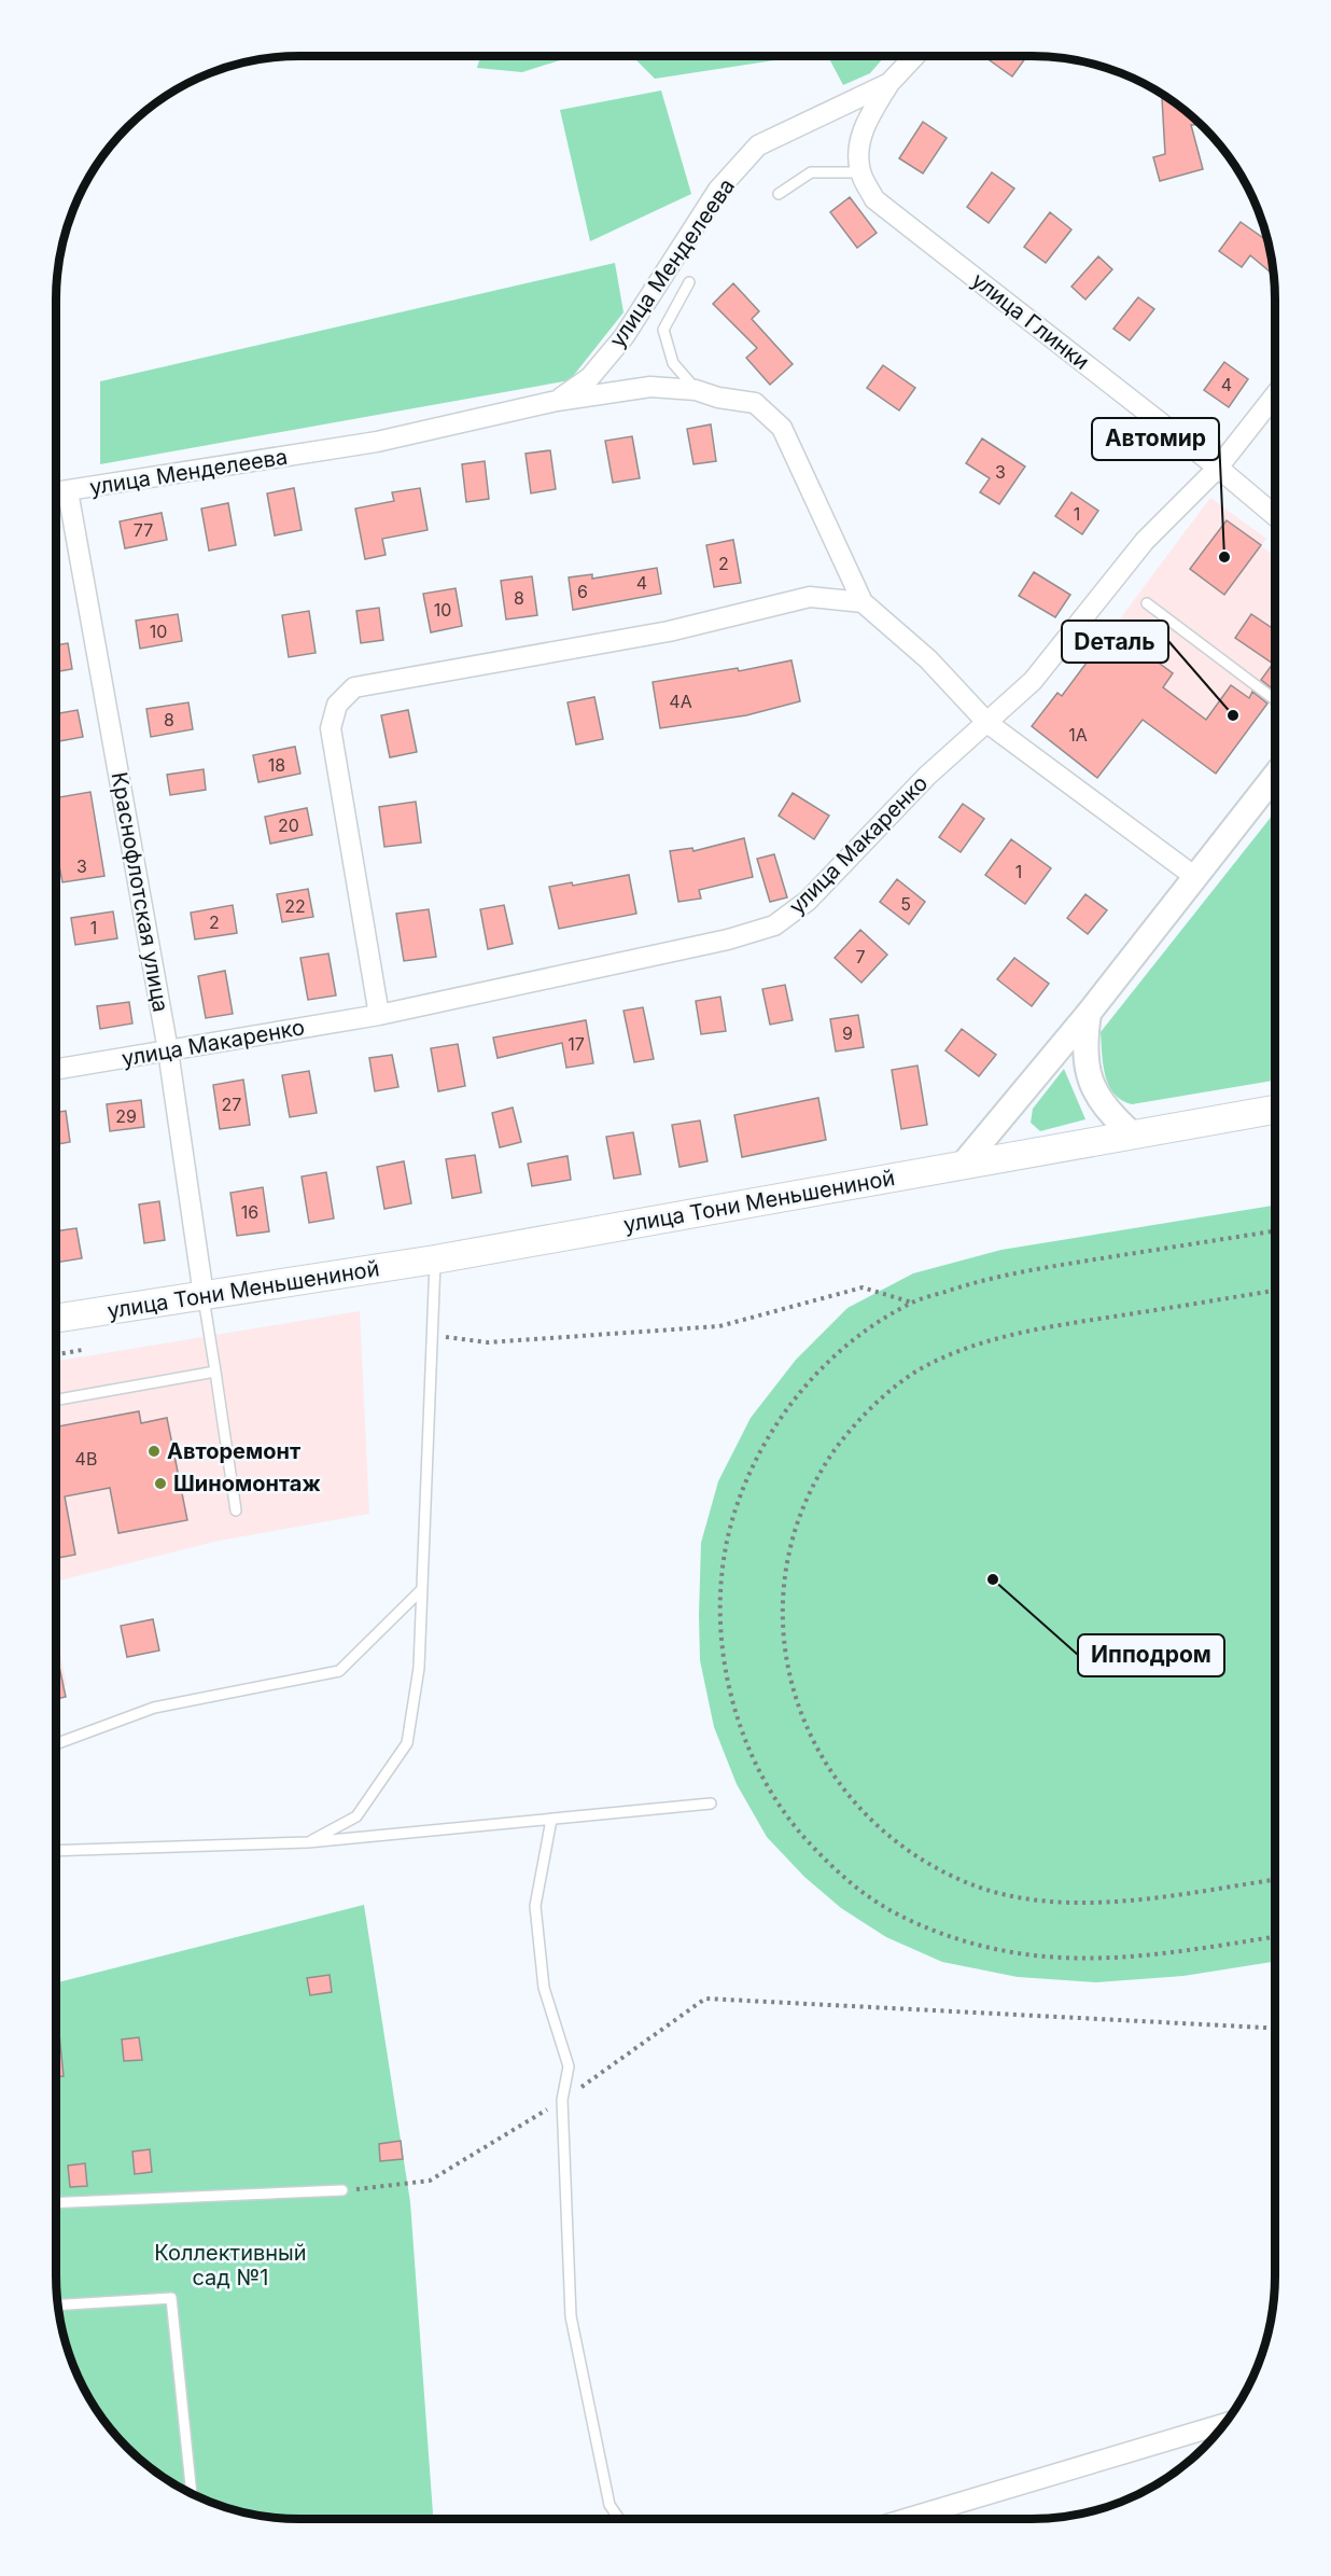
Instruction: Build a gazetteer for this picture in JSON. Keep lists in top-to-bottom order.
{
  "streets": {
    "main road": ["улица Тони Меньшениной"],
    "street": [
      "улица Менделеева",
      "улица Глинки",
      "улица Макаренко",
      "Краснофлотская улица"
    ]
  },
  "crossings": [
    ["улица Менделеева", "улица Глинки"],
    ["улица Менделеева", "Краснофлотская улица"],
    ["улица Глинки", "улица Макаренко"],
    ["улица Макаренко", "Краснофлотская улица"],
    ["Краснофлотская улица", "улица Тони Меньшениной"]
  ],
  "parks": ["Коллективный сад №1"],
  "places": [
    "Автомир",
    "Dеталь",
    "Авторемонт",
    "Шиномонтаж",
    "Ипподром"
  ],
  "house_numbers": [
    "4",
    "3",
    "1",
    "77",
    "2",
    "4",
    "6",
    "8",
    "10",
    "10",
    "4А",
    "8",
    "1А",
    "18",
    "20",
    "3",
    "1",
    "5",
    "22",
    "2",
    "1",
    "7",
    "9",
    "17",
    "27",
    "29",
    "16",
    "4В"
  ]
}
